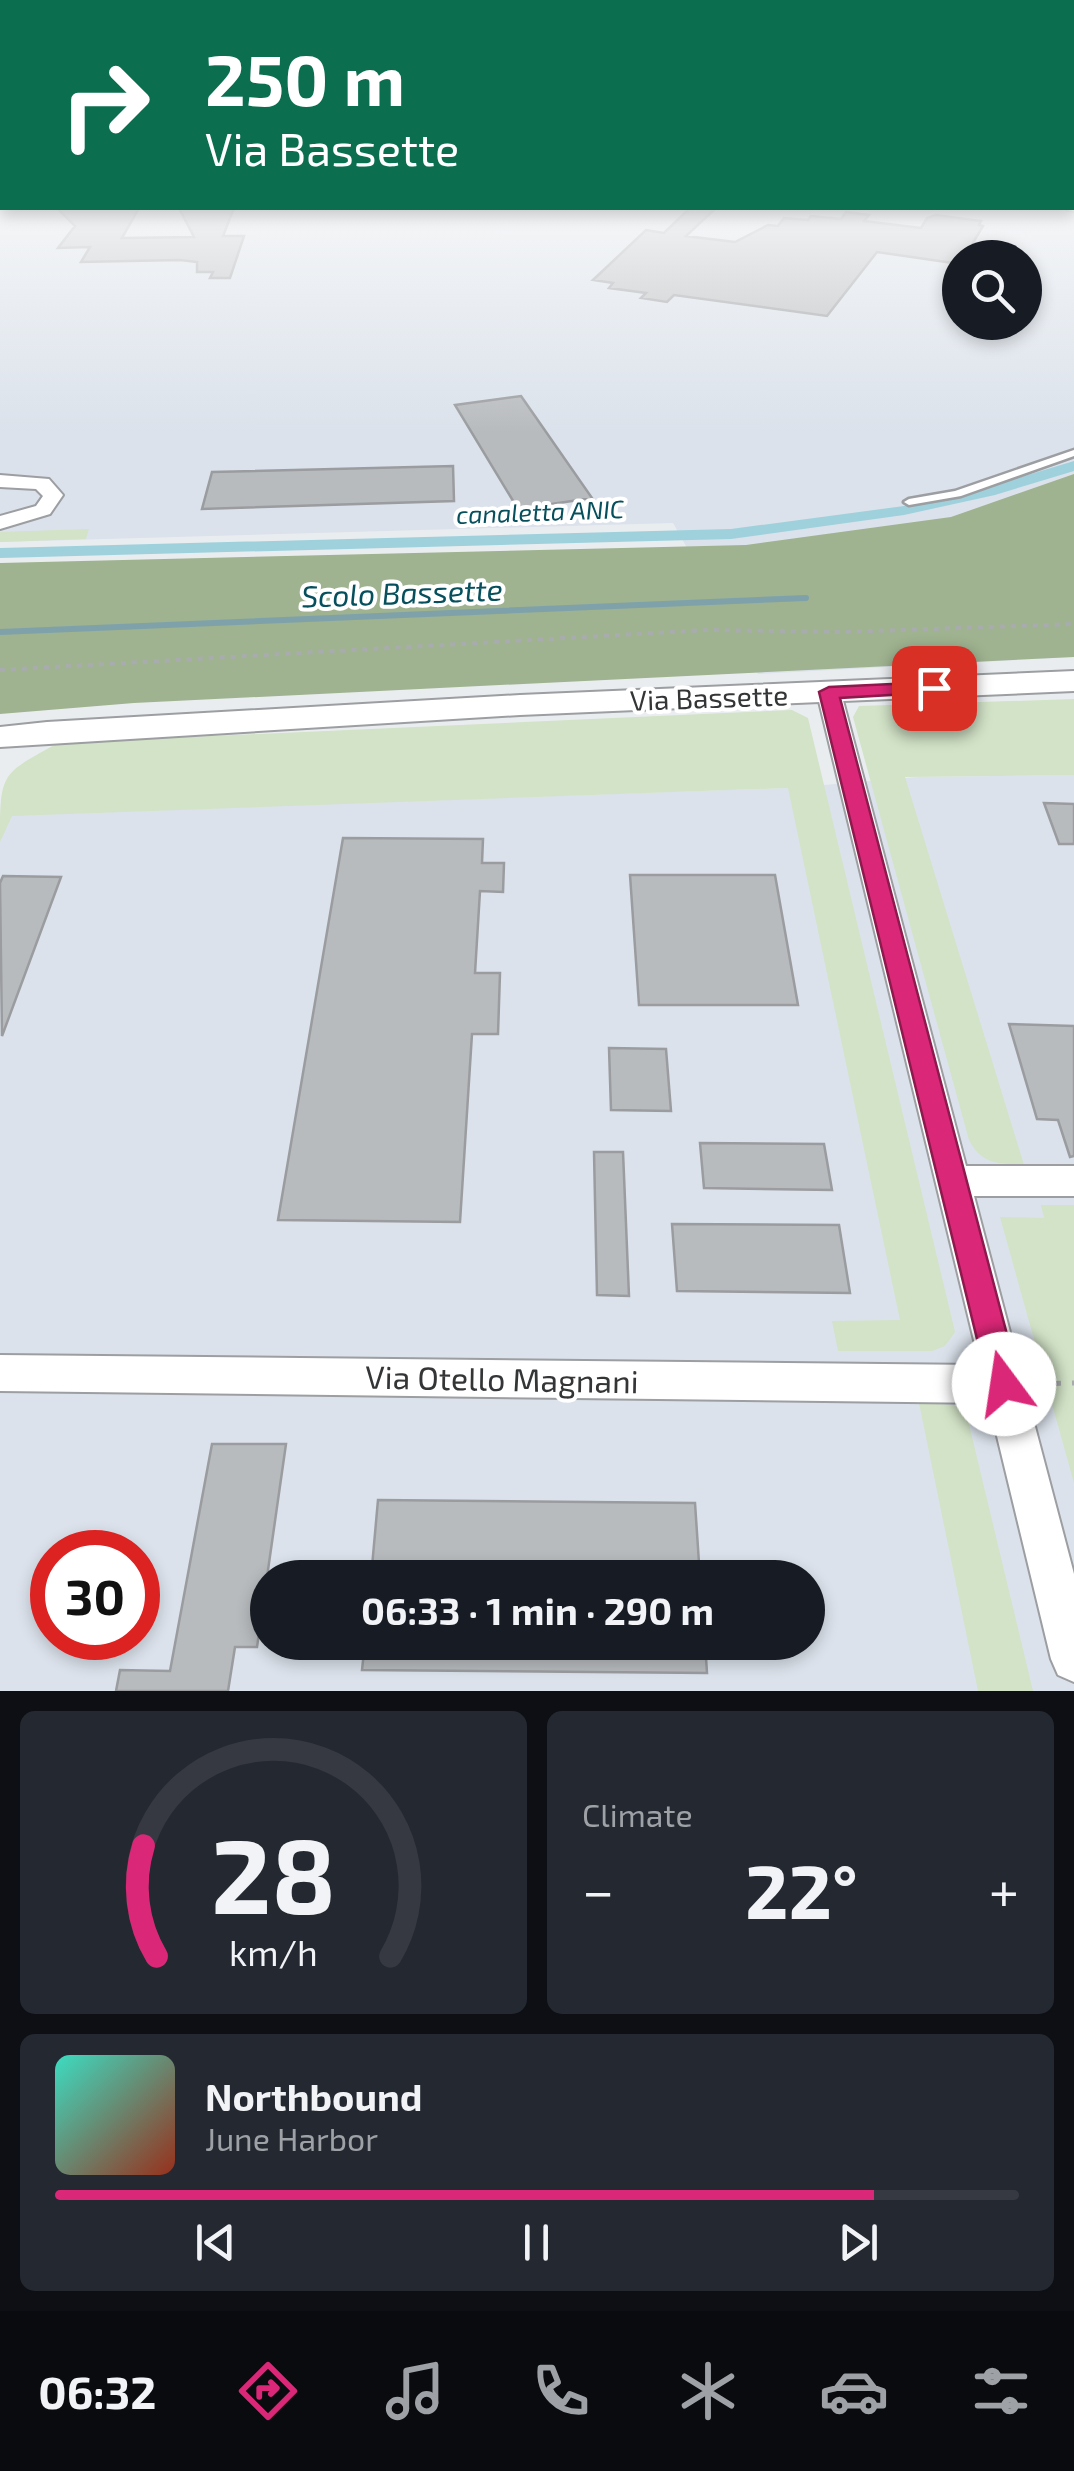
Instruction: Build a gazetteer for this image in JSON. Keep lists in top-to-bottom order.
{
  "streets": {
    "main road": ["Via Bassette"],
    "street": ["Via Otello Magnani"]
  },
  "water": ["canaletta ANIC", "Scolo Bassette"],
  "page": {
    "turn": ["250 m", "Via Bassette"],
    "limit": "30",
    "trip": "06:33 · 1 min · 290 m",
    "tile": "Climate",
    "heat": ["−", "22°", "+"],
    "song": ["Northbound", "June Harbor"],
    "tabs": "06:32",
    "gauge": ["28", "km/h"]
  }
}
